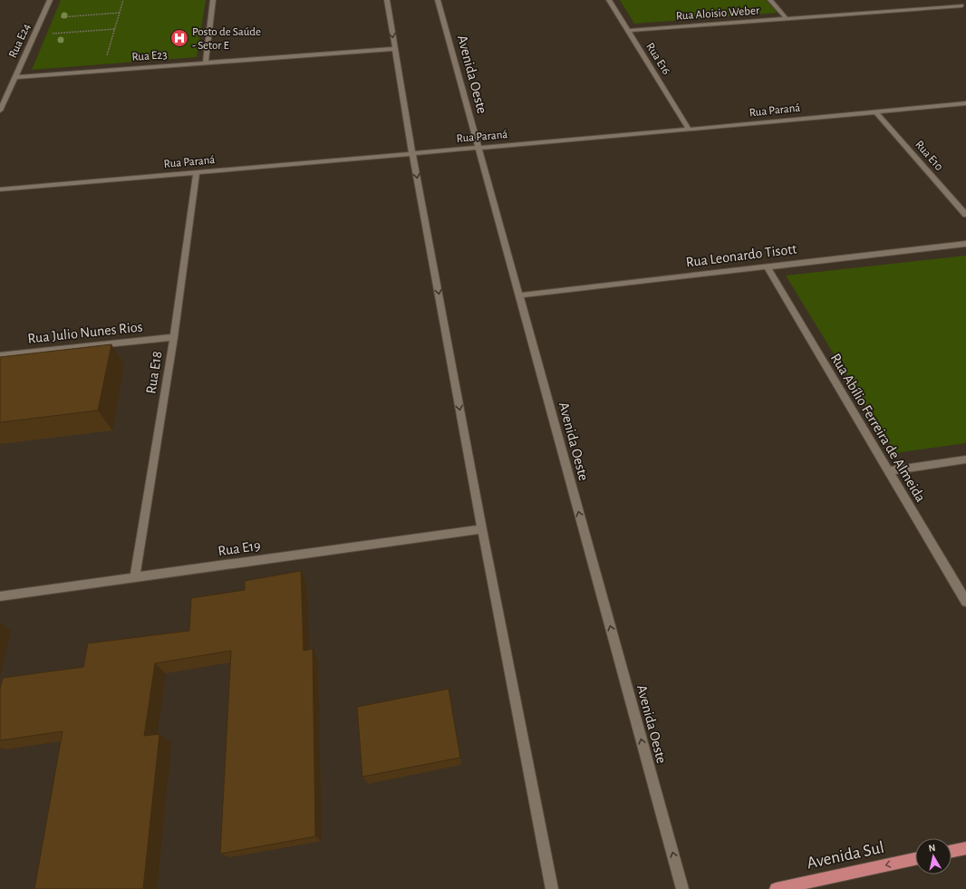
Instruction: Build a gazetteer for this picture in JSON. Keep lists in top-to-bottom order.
{
  "streets": {
    "main road": ["Avenida Sul"],
    "street": [
      "Rua Aloisio Weber",
      "Rua E24",
      "Rua E23",
      "Rua E16",
      "Avenida Oeste",
      "Rua Paraná",
      "Rua E10",
      "Rua Leonardo Tisott",
      "Rua Julio Nunes Rios",
      "Rua E18",
      "Rua Abílio Ferreira de Almeida",
      "Rua E19"
    ]
  },
  "crossings": [
    ["Rua Aloisio Weber", "Rua E16"],
    ["Rua E24", "Rua E23"],
    ["Rua E16", "Rua Paraná"],
    ["Avenida Oeste", "Rua Paraná"],
    ["Avenida Oeste", "Rua Leonardo Tisott"],
    ["Rua Paraná", "Rua E10"],
    ["Rua Paraná", "Rua E18"],
    ["Rua Leonardo Tisott", "Rua Abílio Ferreira de Almeida"],
    ["Rua Julio Nunes Rios", "Rua E18"],
    ["Rua E18", "Rua E19"]
  ],
  "one_way": ["Avenida Oeste", "Avenida Sul"],
  "places": {
    "hospital": ["Posto de Saúde - Setor E"]
  },
  "north": "top"
}
